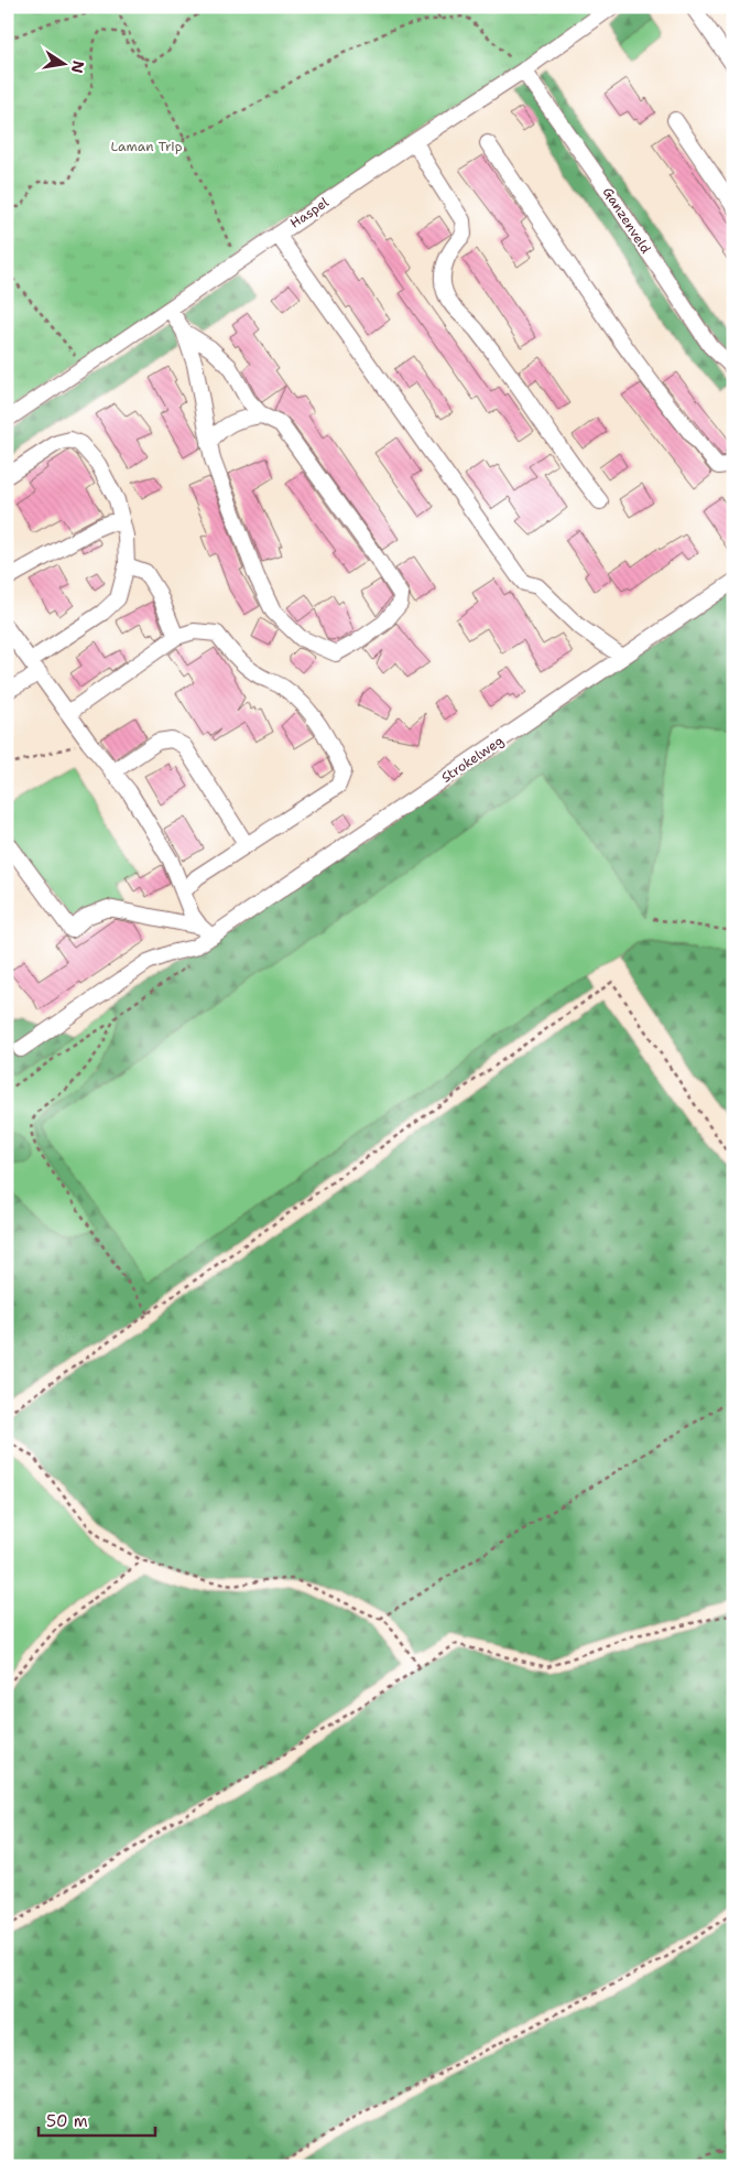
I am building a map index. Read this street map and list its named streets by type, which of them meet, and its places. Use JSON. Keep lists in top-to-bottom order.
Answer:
{
  "streets": {
    "street": ["Haspel", "Ganzenveld", "Strokelweg"]
  },
  "crossings": [
    ["Haspel", "Ganzenveld"]
  ],
  "parks": ["Laman Trip"],
  "scale_bar": "50 m",
  "north": "right"
}
